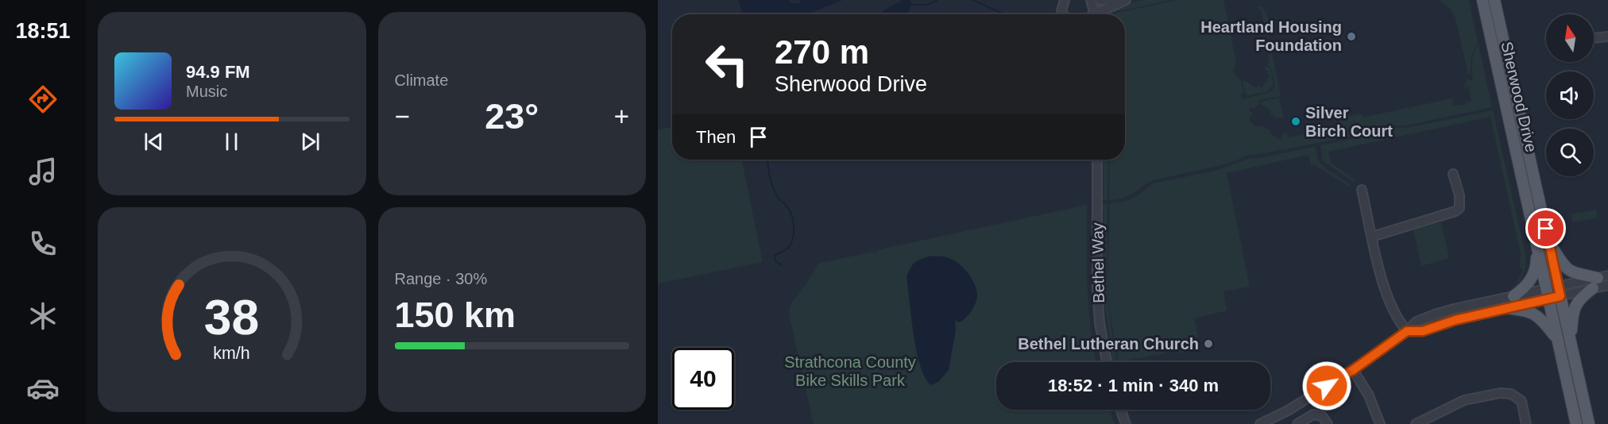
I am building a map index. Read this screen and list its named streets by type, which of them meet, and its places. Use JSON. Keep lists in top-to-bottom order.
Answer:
{
  "streets": {
    "main road": ["Sherwood Drive"],
    "street": ["Bethel Way"]
  },
  "parks": ["Strathcona County Bike Skills Park"],
  "places": ["Heartland Housing Foundation", "Silver Birch Court", "Bethel Lutheran Church"],
  "north": "top",
  "page": {
    "tabs": "18:51",
    "tile": [
      "Climate",
      ["Range · 30%", "150 km"]
    ],
    "turn": ["270 m", "Sherwood Drive"],
    "song": ["94.9 FM", "Music"],
    "heat": ["−", "23°", "+"],
    "then": "Then",
    "limit": "40",
    "trip": "18:52 · 1 min · 340 m",
    "gauge": ["38", "km/h"]
  }
}
